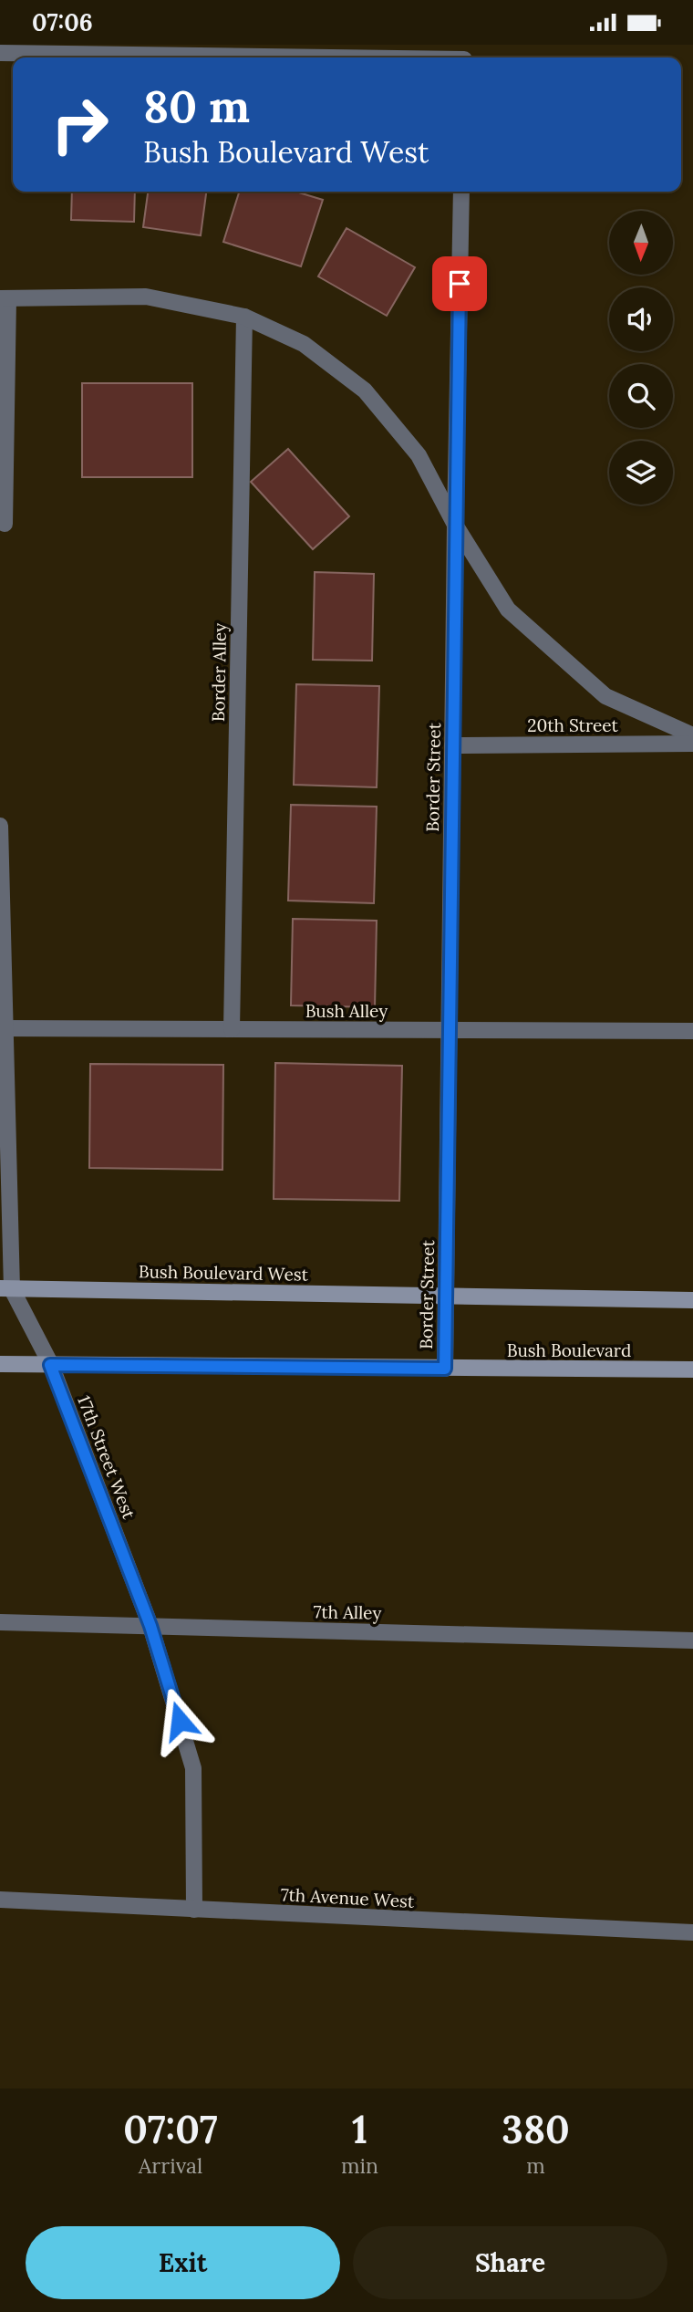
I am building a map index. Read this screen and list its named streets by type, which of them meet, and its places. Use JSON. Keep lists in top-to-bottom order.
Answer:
{
  "streets": {
    "main road": ["Bush Boulevard West", "Bush Boulevard"],
    "street": [
      "Border Alley",
      "20th Street",
      "Border Street",
      "Bush Alley",
      "17th Street West",
      "7th Alley",
      "7th Avenue West"
    ]
  },
  "crossings": [
    ["Border Alley", "Bush Alley"],
    ["20th Street", "Border Street"],
    ["Border Street", "Bush Alley"],
    ["Border Street", "Bush Boulevard West"],
    ["Border Street", "Bush Boulevard"],
    ["Bush Alley", "17th Street West"],
    ["Bush Boulevard West", "17th Street West"],
    ["17th Street West", "7th Alley"],
    ["17th Street West", "7th Avenue West"]
  ],
  "north": "bottom",
  "page": {
    "status": "07:06",
    "turn": ["80 m", "Bush Boulevard West"],
    "eta": [
      "07:07",
      "Arrival",
      "1",
      "min",
      "380",
      "m"
    ],
    "buttons": ["Exit", "Share"]
  }
}
